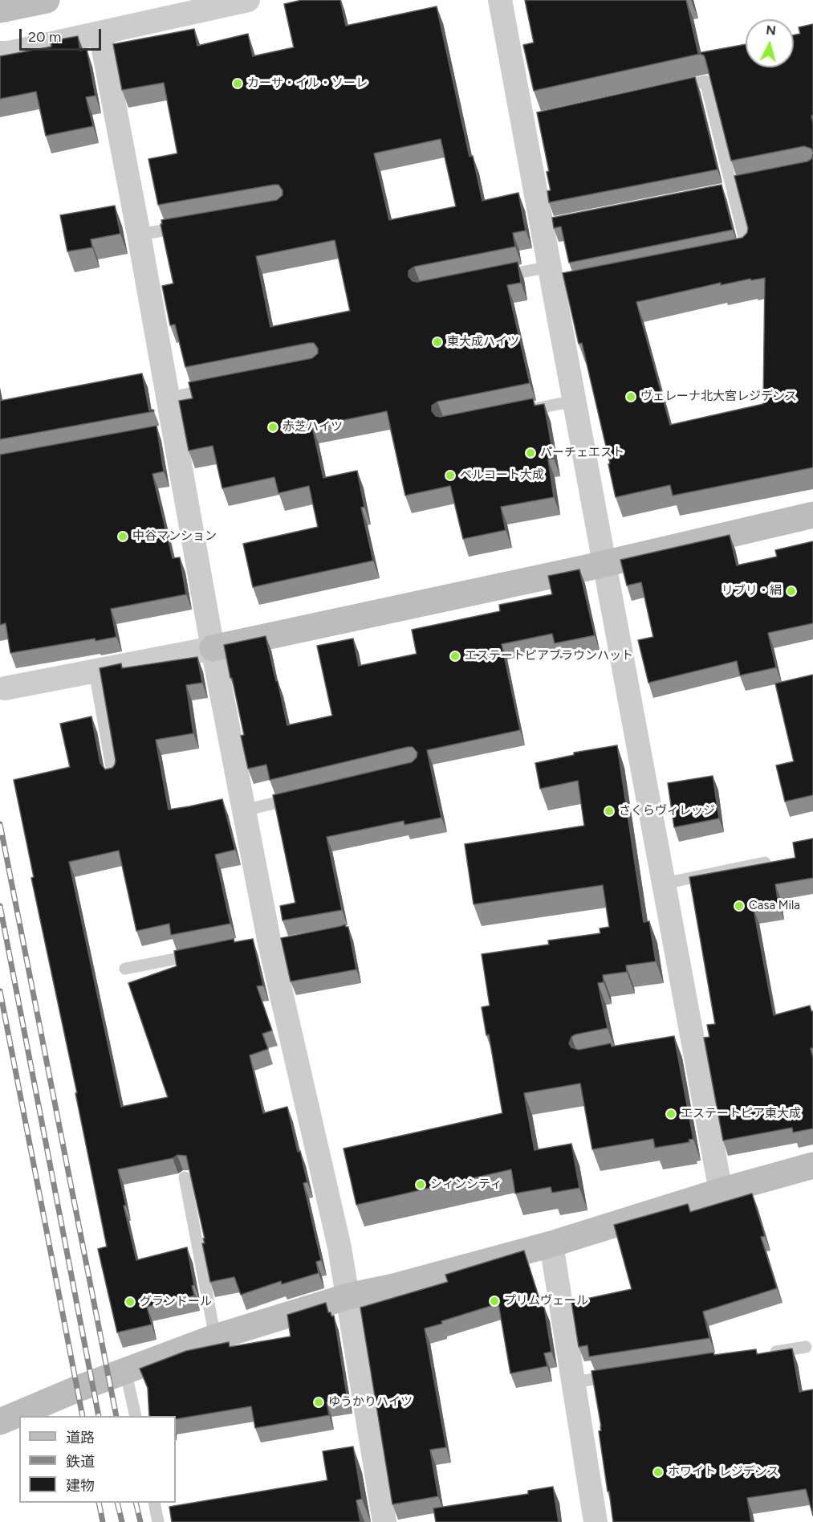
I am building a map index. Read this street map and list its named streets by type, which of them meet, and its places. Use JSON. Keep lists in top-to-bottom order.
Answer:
{
  "places": [
    "カーサ・イル・ソーレ",
    "東大成ハイツ",
    "ヴェレーナ北大宮レジデンス",
    "赤芝ハイツ",
    "パーチェエスト",
    "ベルコート大成",
    "中谷マンション",
    "リブリ・絹",
    "エステートピアブラウンハット",
    "さくらヴィレッジ",
    "Casa Mila",
    "エステートピア東大成",
    "シィンシティ",
    "プリムヴェール",
    "グランドール",
    "ゆうかりハイツ",
    "ホワイト レジデンス"
  ],
  "legend": ["道路", "鉄道", "建物"],
  "scale_bar": "20 m",
  "north": "top"
}
